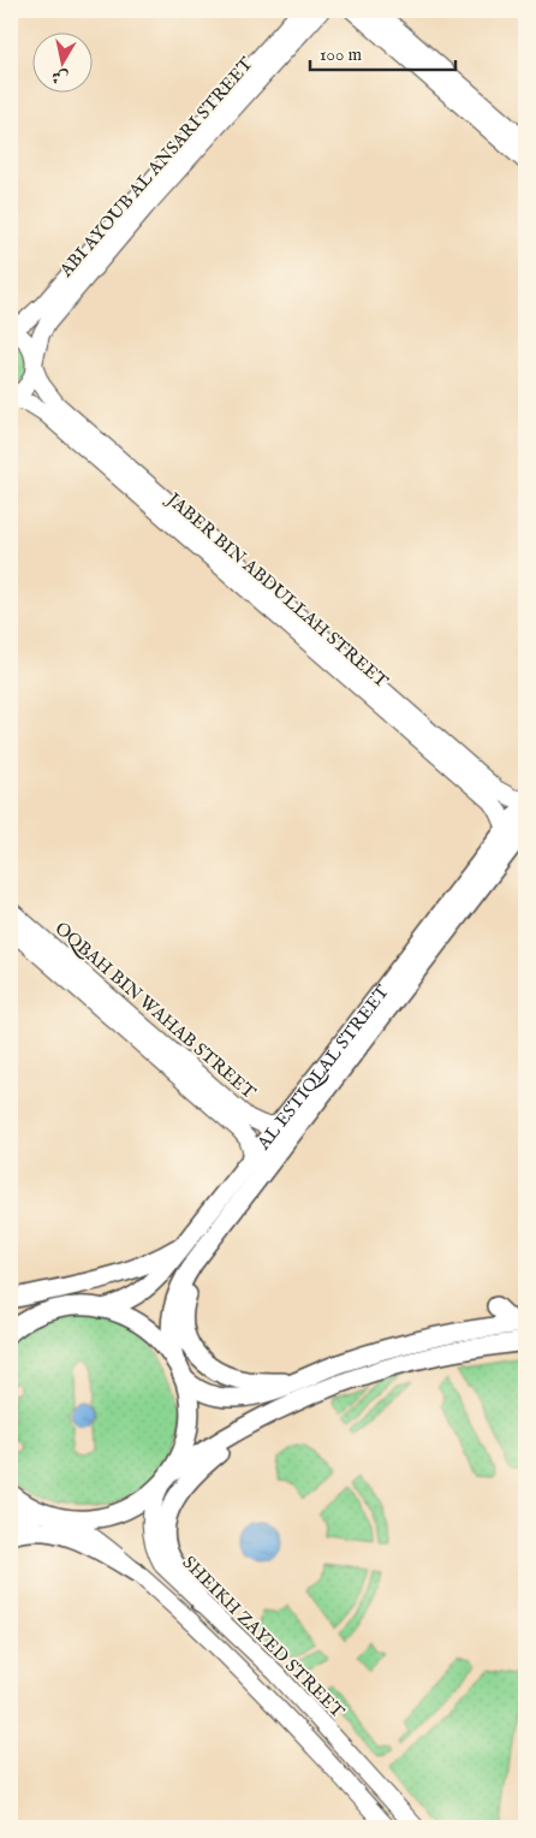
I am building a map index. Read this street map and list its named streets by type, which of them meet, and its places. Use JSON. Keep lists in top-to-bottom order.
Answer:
{
  "streets": {
    "main road": ["AL ESTIQLAL STREET"],
    "street": [
      "ABI AYOUB AL ANSARI STREET",
      "JABER BIN ABDULLAH STREET",
      "OQBAH BIN WAHAB STREET",
      "SHEIKH ZAYED STREET"
    ]
  },
  "crossings": [
    ["ABI AYOUB AL ANSARI STREET", "JABER BIN ABDULLAH STREET"],
    ["JABER BIN ABDULLAH STREET", "AL ESTIQLAL STREET"],
    ["OQBAH BIN WAHAB STREET", "AL ESTIQLAL STREET"],
    ["AL ESTIQLAL STREET", "SHEIKH ZAYED STREET"]
  ],
  "scale_bar": "100 m",
  "north": "bottom"
}
